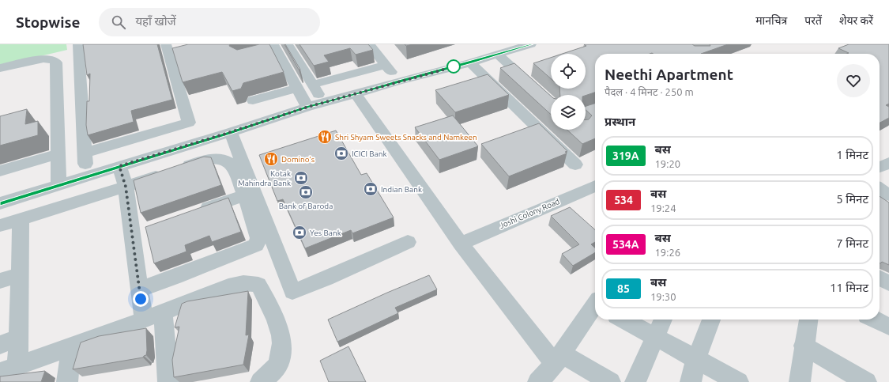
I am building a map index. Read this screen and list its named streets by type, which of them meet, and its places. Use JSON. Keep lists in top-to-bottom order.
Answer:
{
  "streets": {
    "street": ["Joshi Colony Road"]
  },
  "places": {
    "restaurant": ["Shri Shyam Sweets Snacks and Namkeen", "Domino's"],
    "bank": [
      "ICICI Bank",
      "Kotak Mahindra Bank",
      "Indian Bank",
      "Bank of Baroda",
      "Yes Bank"
    ]
  },
  "lines": ["bus line 319A"],
  "page": {
    "header": "Stopwise",
    "search": "यहाँ खोजें",
    "nav": ["मानचित्र", "परतें", "शेयर करें"],
    "heading": [
      ["Neethi Apartment", "पैदल · 4 मिनट · 250 m"],
      "प्रस्थान"
    ],
    "list": [
      {
        "mark": "319A",
        "name": "बस",
        "note": "19:20",
        "value": "1 मिनट"
      },
      {
        "mark": "534",
        "name": "बस",
        "note": "19:24",
        "value": "5 मिनट"
      },
      {
        "mark": "534A",
        "name": "बस",
        "note": "19:26",
        "value": "7 मिनट"
      },
      {
        "mark": "85",
        "name": "बस",
        "note": "19:30",
        "value": "11 मिनट"
      }
    ]
  }
}
